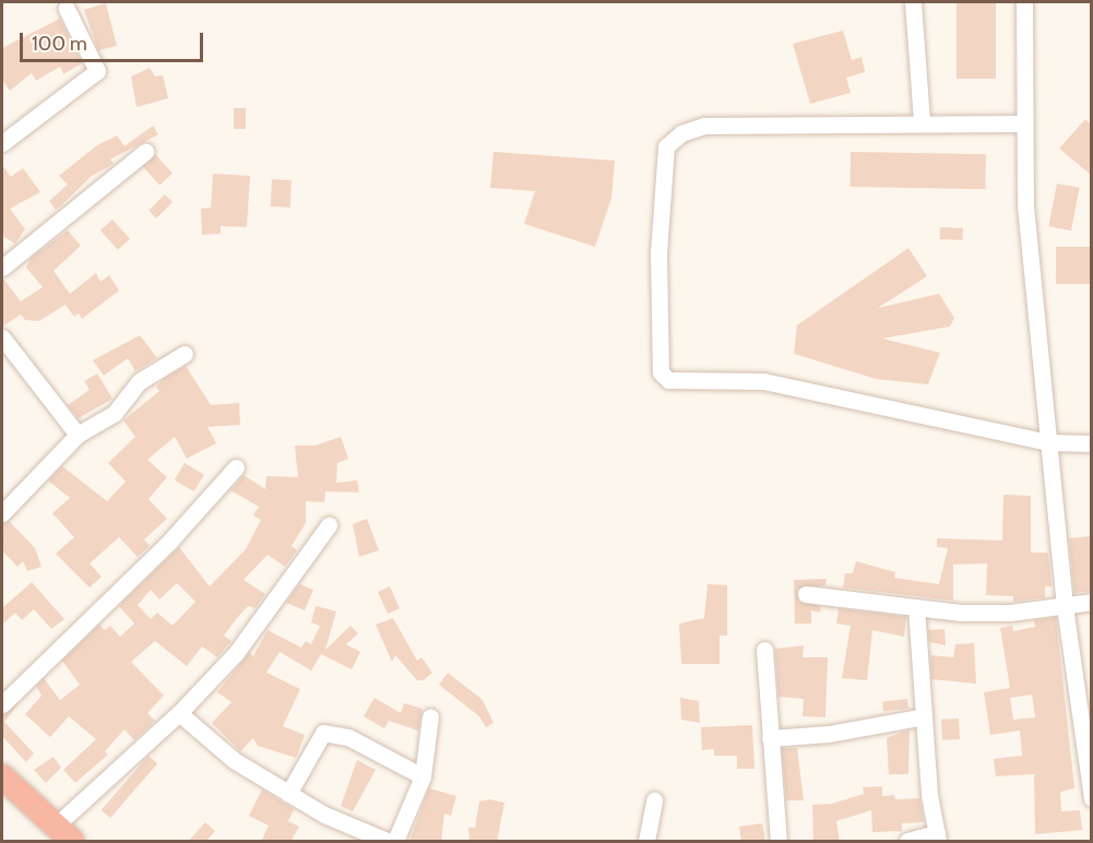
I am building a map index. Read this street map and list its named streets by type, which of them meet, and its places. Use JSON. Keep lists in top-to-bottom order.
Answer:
{
  "scale_bar": "100 m"
}
